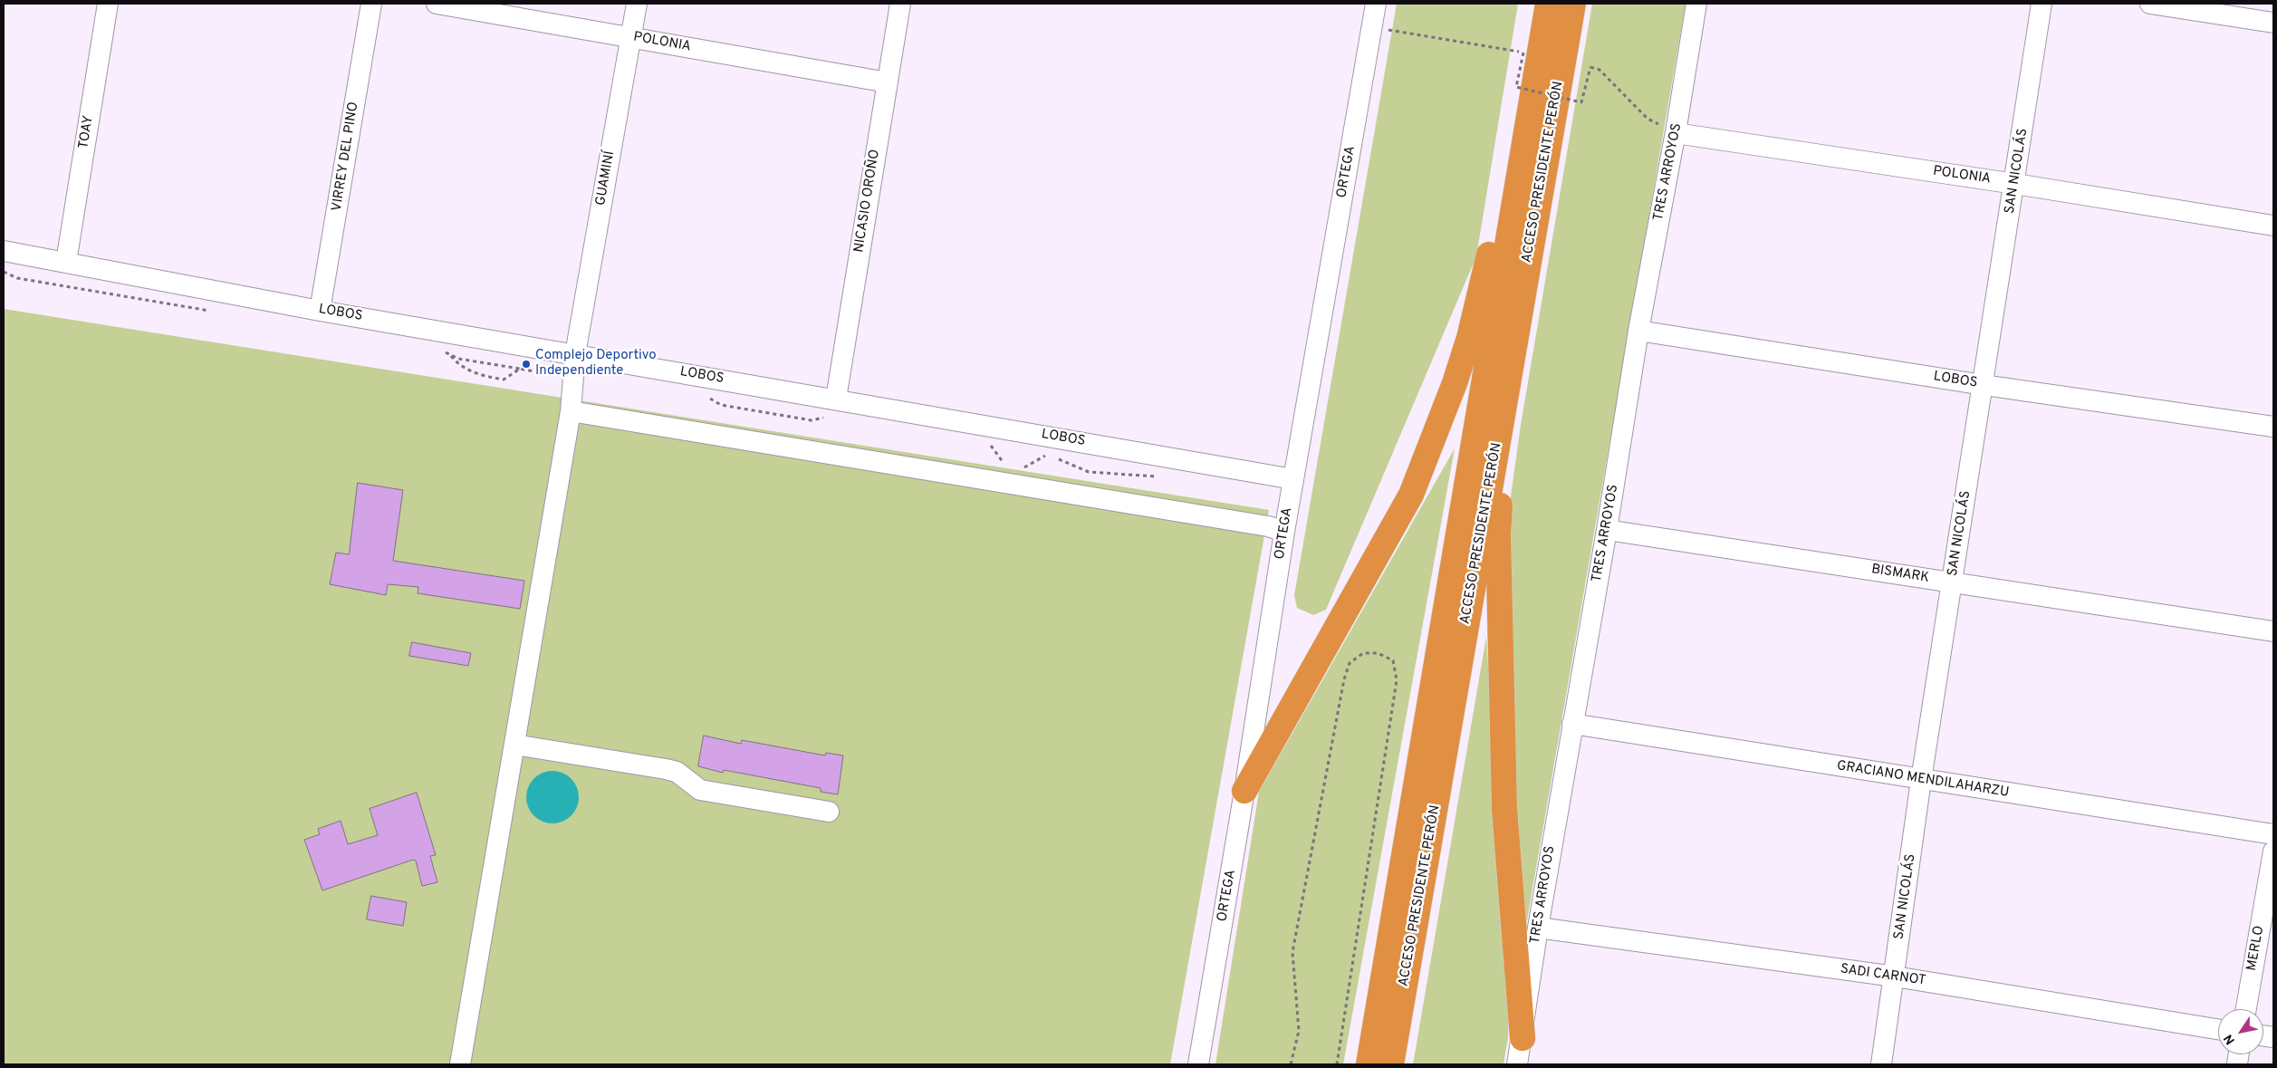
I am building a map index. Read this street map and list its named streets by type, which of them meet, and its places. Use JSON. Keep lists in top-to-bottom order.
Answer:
{
  "streets": {
    "highway": ["ACCESO PRESIDENTE PERÓN"],
    "street": [
      "POLONIA",
      "TOAY",
      "VIRREY DEL PINO",
      "SAN NICOLÁS",
      "ORTEGA",
      "TRES ARROYOS",
      "GUAMINÍ",
      "NICASIO OROÑO",
      "LOBOS",
      "BISMARK",
      "GRACIANO MENDILAHARZU",
      "MERLO",
      "SADI CARNOT"
    ]
  },
  "crossings": [
    ["POLONIA", "SAN NICOLÁS"],
    ["POLONIA", "TRES ARROYOS"],
    ["POLONIA", "GUAMINÍ"],
    ["POLONIA", "NICASIO OROÑO"],
    ["TOAY", "LOBOS"],
    ["VIRREY DEL PINO", "LOBOS"],
    ["SAN NICOLÁS", "LOBOS"],
    ["SAN NICOLÁS", "BISMARK"],
    ["SAN NICOLÁS", "GRACIANO MENDILAHARZU"],
    ["SAN NICOLÁS", "SADI CARNOT"],
    ["ORTEGA", "LOBOS"],
    ["TRES ARROYOS", "LOBOS"],
    ["TRES ARROYOS", "BISMARK"],
    ["TRES ARROYOS", "GRACIANO MENDILAHARZU"],
    ["TRES ARROYOS", "SADI CARNOT"],
    ["GUAMINÍ", "LOBOS"],
    ["NICASIO OROÑO", "LOBOS"]
  ],
  "places": ["Complejo Deportivo Independiente"],
  "north": "bottom left"
}
